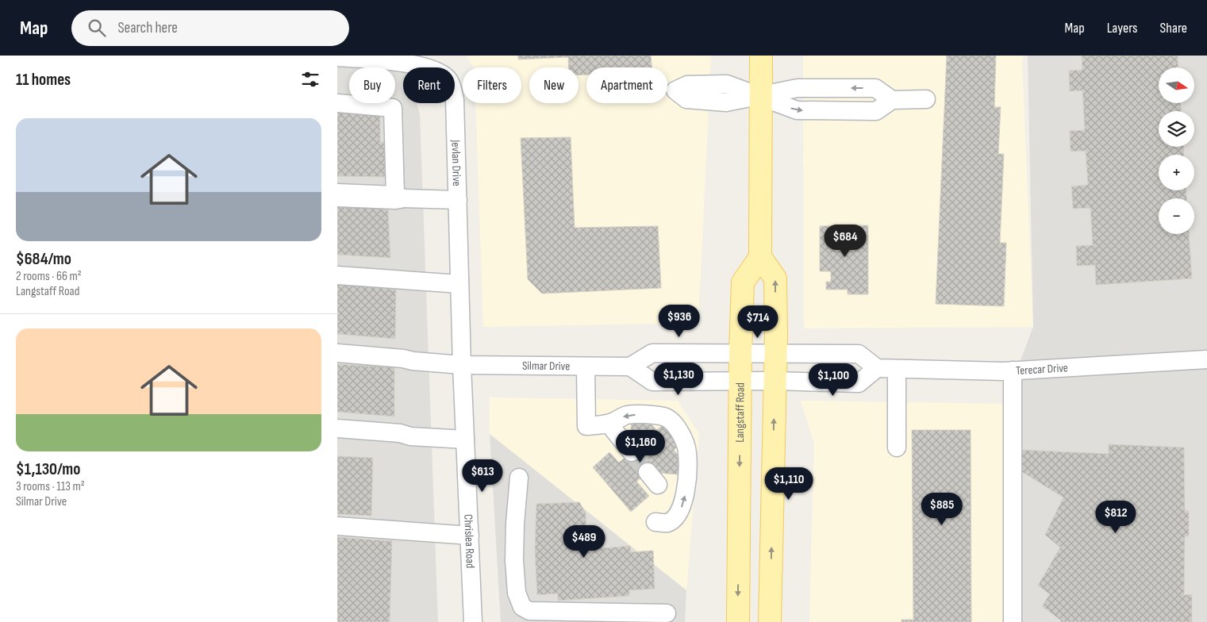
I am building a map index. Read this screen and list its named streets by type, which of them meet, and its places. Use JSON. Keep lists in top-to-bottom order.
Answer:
{
  "streets": {
    "main road": ["Langstaff Road"],
    "street": [
      "Jevlan Drive",
      "Silmar Drive",
      "Terecar Drive",
      "Chrislea Road"
    ]
  },
  "crossings": [
    ["Jevlan Drive", "Silmar Drive"],
    ["Jevlan Drive", "Chrislea Road"],
    ["Silmar Drive", "Chrislea Road"]
  ],
  "north": "right",
  "page": {
    "header": "Map",
    "search": "Search here",
    "nav": ["Map", "Layers", "Share"],
    "heading": "11 homes",
    "map_buttons": ["+", "−"],
    "chip": [
      "Buy",
      "Rent",
      "Filters",
      "New",
      "Apartment"
    ],
    "list": [
      {
        "name": "$684/mo",
        "note": "2 rooms · 66 m² · Langstaff Road"
      },
      {
        "name": "$1,130/mo",
        "note": "3 rooms · 113 m² · Silmar Drive"
      }
    ],
    "price": [
      "$684",
      "$936",
      "$714",
      "$1,130",
      "$1,100",
      "$1,160",
      "$613",
      "$1,110",
      "$885",
      "$812",
      "$489"
    ]
  }
}
